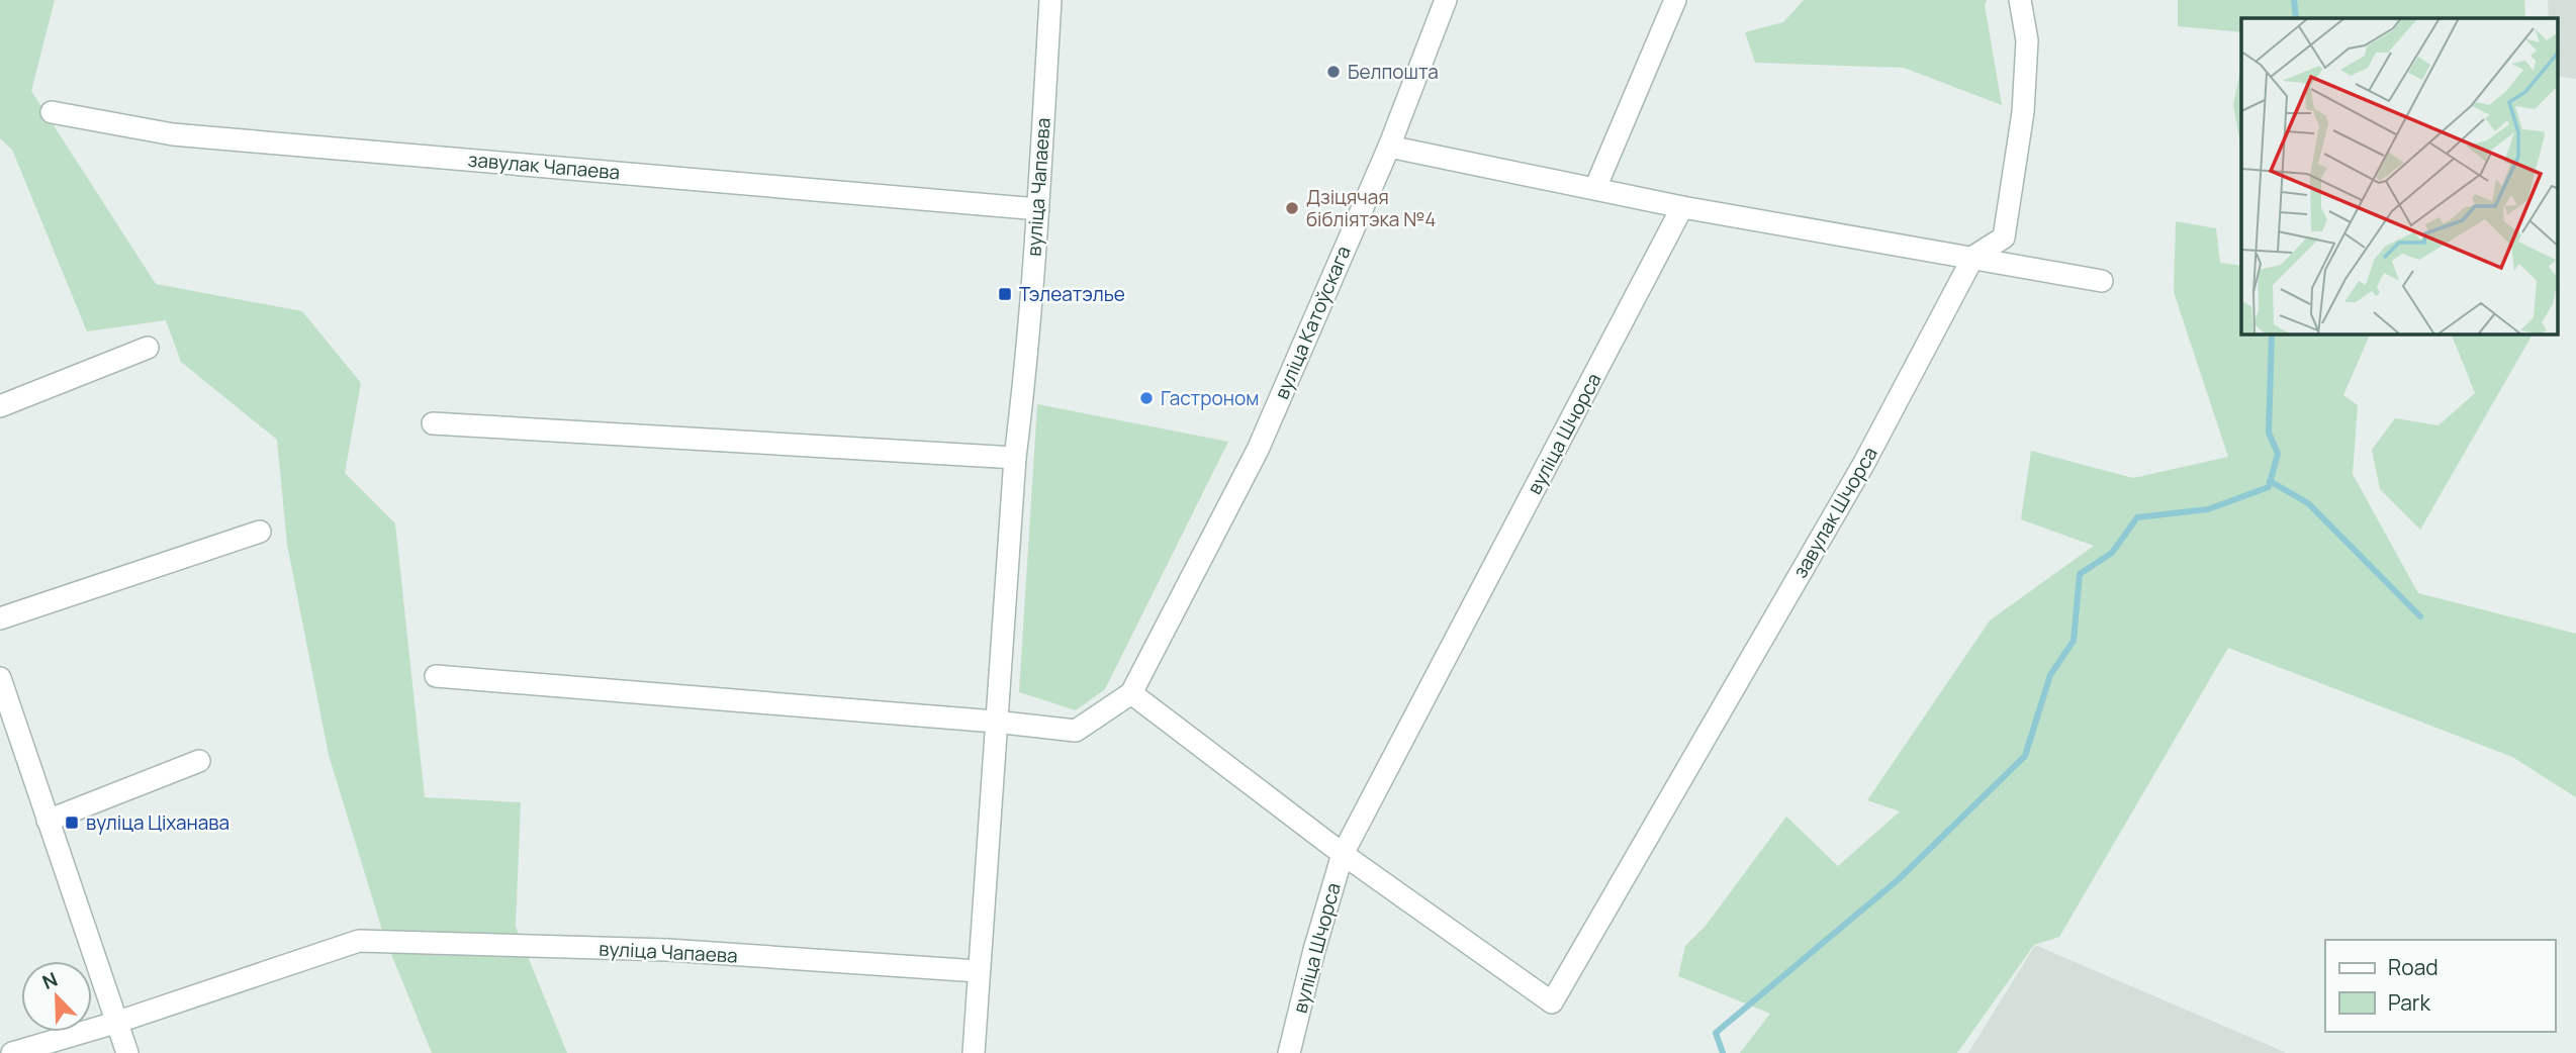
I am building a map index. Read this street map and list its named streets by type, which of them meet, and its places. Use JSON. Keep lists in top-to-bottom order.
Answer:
{
  "streets": {
    "street": [
      "завулак Чапаева",
      "вуліца Чапаева",
      "вуліца Катоўскага",
      "вуліца Шчорса",
      "завулак Шчорса"
    ]
  },
  "crossings": [
    ["завулак Чапаева", "вуліца Чапаева"],
    ["вуліца Чапаева", "вуліца Катоўскага"],
    ["вуліца Шчорса", "завулак Шчорса"]
  ],
  "places": {
    "other": ["Белпошта", "Дзіцячая бібліятэка №4", "Гастроном"],
    "transit": ["Тэлеатэлье", "вуліца Ціханава"]
  },
  "legend": ["Road", "Park"],
  "north": "top left"
}
